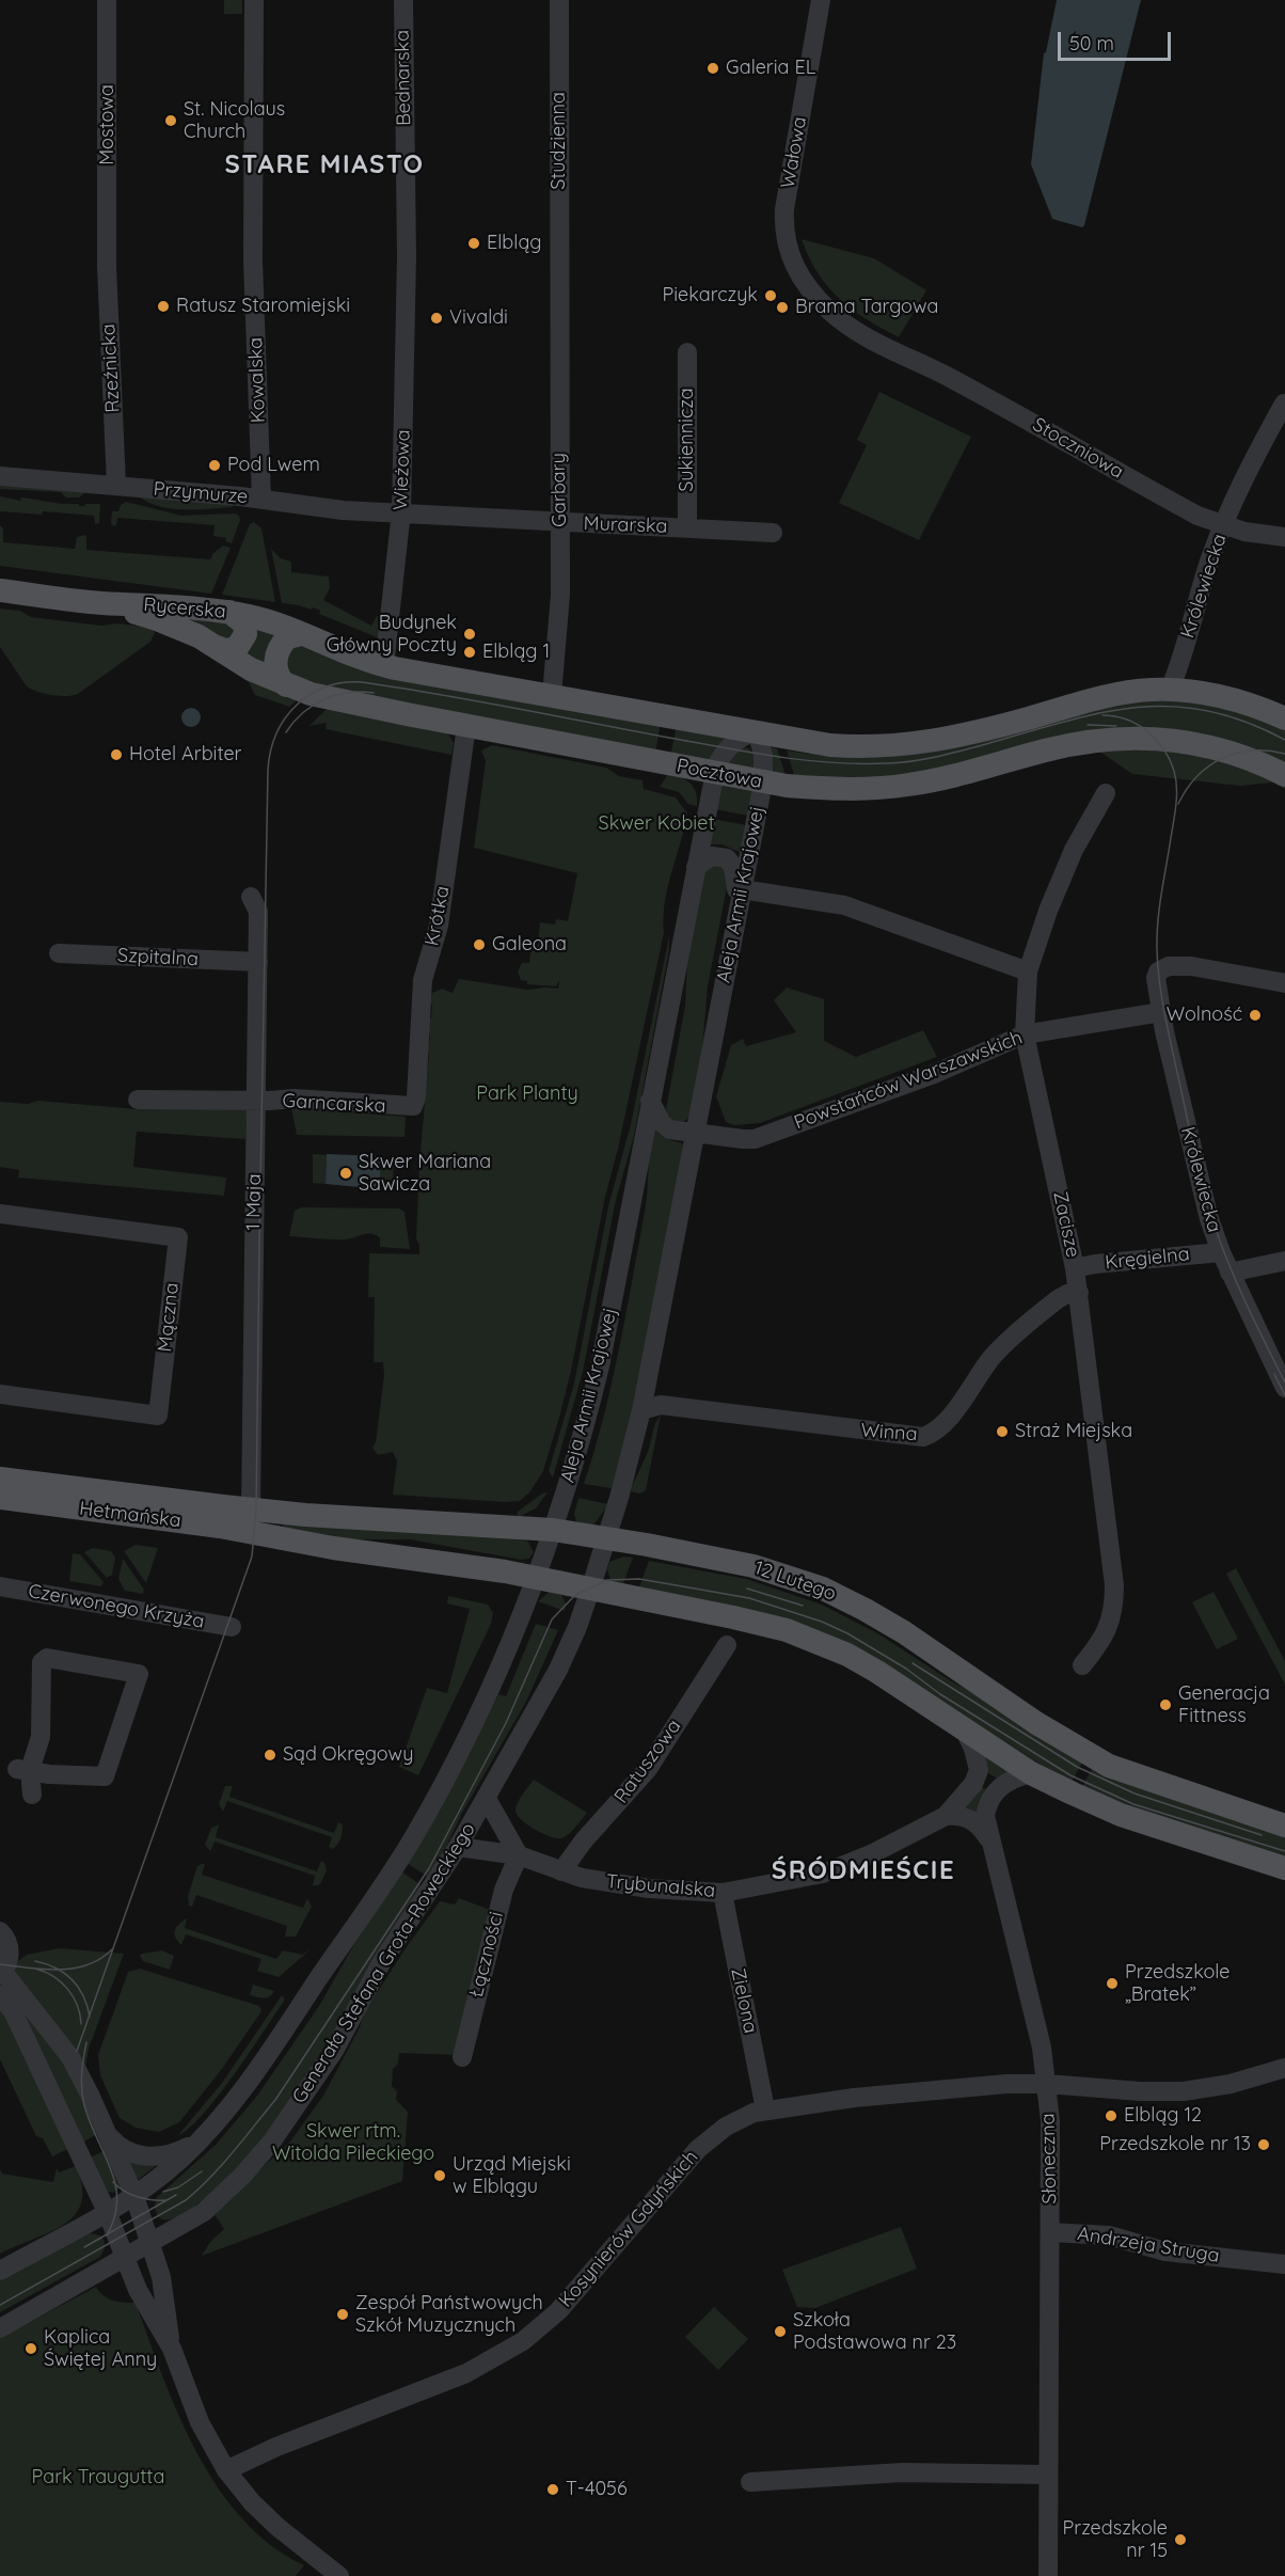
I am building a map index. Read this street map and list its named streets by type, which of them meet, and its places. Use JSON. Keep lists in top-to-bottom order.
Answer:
{
  "streets": {
    "main road": [
      "Rycerska",
      "Pocztowa",
      "Hetmańska",
      "12 Lutego"
    ],
    "street": [
      "Bednarska",
      "Mostowa",
      "Studzienna",
      "Wałowa",
      "Rzeźnicka",
      "Kowalska",
      "Sukiennicza",
      "Stoczniowa",
      "Wieżowa",
      "Garbary",
      "Przymurze",
      "Murarska",
      "Królewiecka",
      "Aleja Armii Krajowej",
      "Krótka",
      "Szpitalna",
      "Powstańców Warszawskich",
      "Garncarska",
      "1 Maja",
      "Zacisze",
      "Kręgielna",
      "Mączna",
      "Winna",
      "Czerwonego Krzyża",
      "Ratuszowa",
      "Trybunalska",
      "Łączności",
      "Generała Stefana Grota-Roweckiego",
      "Zielona",
      "Słoneczna",
      "Kosynierów Gdyńskich",
      "Andrzeja Struga"
    ]
  },
  "crossings": [
    ["Bednarska", "Wieżowa"],
    ["Mostowa", "Rzeźnicka"],
    ["Studzienna", "Garbary"],
    ["Wałowa", "Stoczniowa"],
    ["Rzeźnicka", "Przymurze"],
    ["Kowalska", "Przymurze"],
    ["Sukiennicza", "Murarska"],
    ["Stoczniowa", "Królewiecka"],
    ["Wieżowa", "Przymurze"],
    ["Wieżowa", "Murarska"],
    ["Garbary", "Murarska"],
    ["Przymurze", "Murarska"],
    ["Królewiecka", "Powstańców Warszawskich"],
    ["Królewiecka", "Kręgielna"],
    ["Rycerska", "Pocztowa"],
    ["Pocztowa", "Aleja Armii Krajowej"],
    ["Pocztowa", "Krótka"],
    ["Aleja Armii Krajowej", "Powstańców Warszawskich"],
    ["Aleja Armii Krajowej", "Winna"],
    ["Aleja Armii Krajowej", "Hetmańska"],
    ["Aleja Armii Krajowej", "12 Lutego"],
    ["Aleja Armii Krajowej", "Generała Stefana Grota-Roweckiego"],
    ["Krótka", "Garncarska"],
    ["Szpitalna", "1 Maja"],
    ["Powstańców Warszawskich", "Zacisze"],
    ["Garncarska", "1 Maja"],
    ["1 Maja", "Hetmańska"],
    ["1 Maja", "12 Lutego"],
    ["Zacisze", "Kręgielna"],
    ["Zacisze", "Winna"],
    ["Hetmańska", "12 Lutego"],
    ["Ratuszowa", "Trybunalska"],
    ["Trybunalska", "Łączności"],
    ["Trybunalska", "Generała Stefana Grota-Roweckiego"],
    ["Trybunalska", "Zielona"],
    ["Zielona", "Kosynierów Gdyńskich"],
    ["Słoneczna", "Kosynierów Gdyńskich"],
    ["Słoneczna", "Andrzeja Struga"]
  ],
  "districts": ["STARE MIASTO", "ŚRÓDMIEŚCIE"],
  "parks": [
    "Skwer Kobiet",
    "Park Planty",
    "Skwer rtm. Witolda Pileckiego",
    "Park Traugutta"
  ],
  "places": [
    "Galeria EL",
    "St. Nicolaus Church",
    "Elbląg",
    "Piekarczyk",
    "Ratusz Staromiejski",
    "Brama Targowa",
    "Vivaldi",
    "Pod Lwem",
    "Budynek Główny Poczty",
    "Elbląg 1",
    "Hotel Arbiter",
    "Galeona",
    "Wolność",
    "Skwer Mariana Sawicza",
    "Straż Miejska",
    "Generacja Fittness",
    "Sąd Okręgowy",
    "Przedszkole „Bratek”",
    "Elbląg 12",
    "Przedszkole nr 13",
    "Urząd Miejski w Elblągu",
    "Zespół Państwowych Szkół Muzycznych",
    "Szkoła Podstawowa nr 23",
    "Kaplica Świętej Anny",
    "T-4056",
    "Przedszkole nr 15"
  ],
  "scale_bar": "50 m"
}
